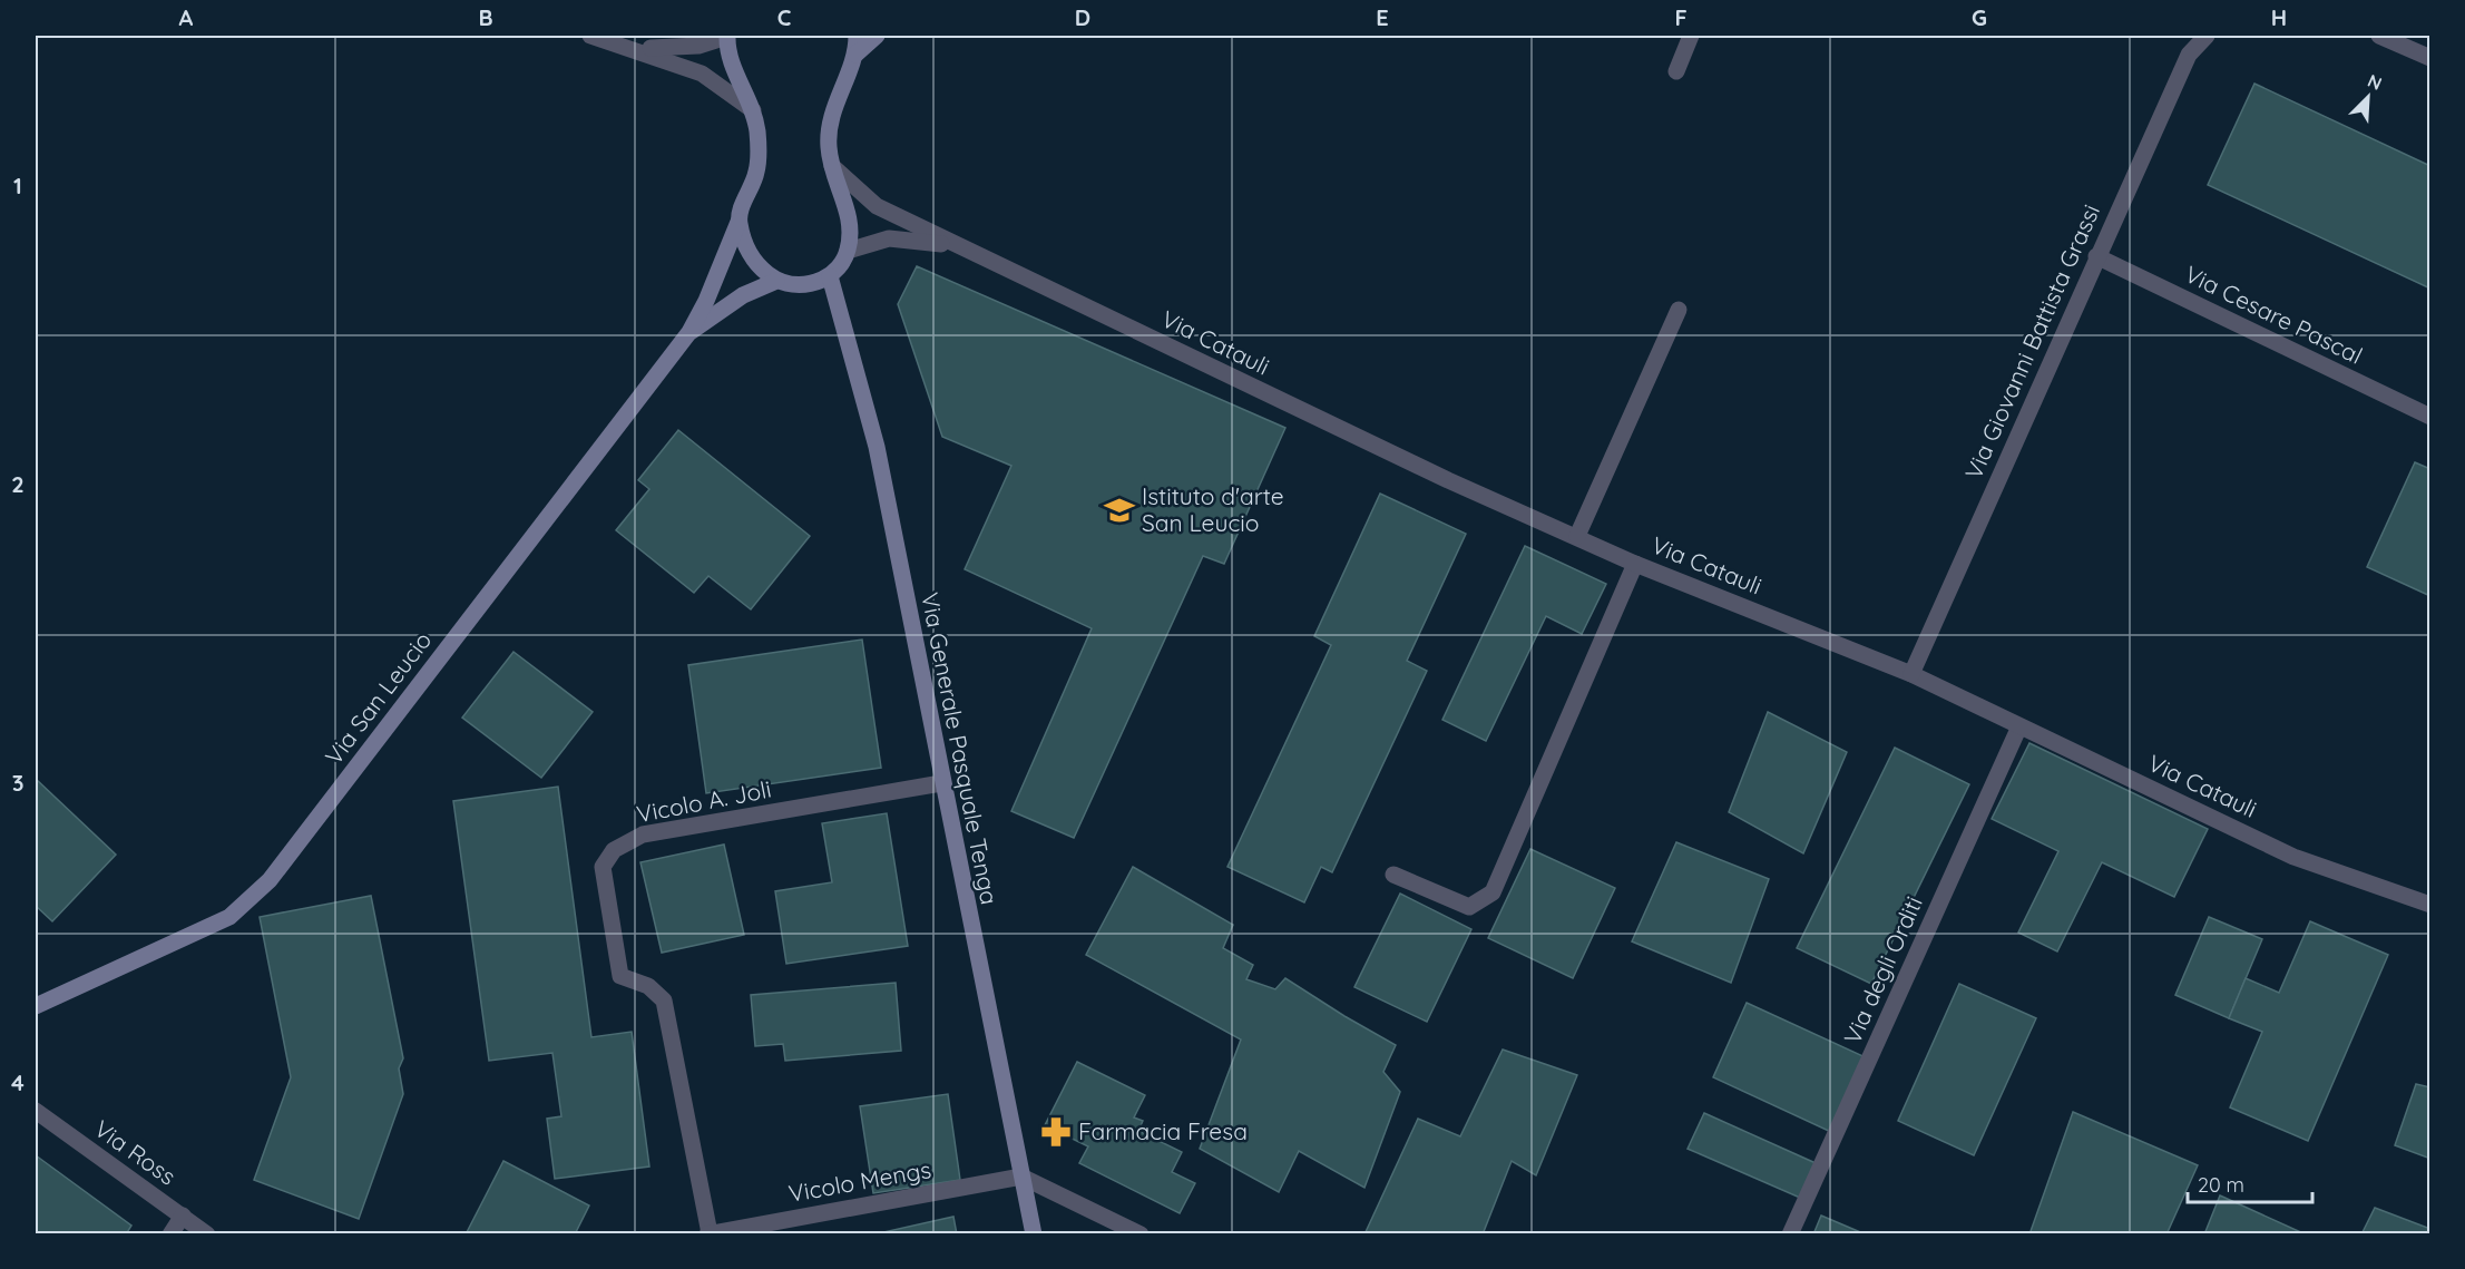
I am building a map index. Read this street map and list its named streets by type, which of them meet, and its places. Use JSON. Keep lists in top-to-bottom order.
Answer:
{
  "streets": {
    "street": [
      "Via Cesare Pascal",
      "Via Giovanni Battista Grassi",
      "Via Catauli",
      "Via San Leucio",
      "Via Generale Pasquale Tenga",
      "Vicolo A. Joli",
      "Via degli Orditi",
      "Via Ross",
      "Vicolo Mengs"
    ]
  },
  "crossings": [
    ["Via Cesare Pascal", "Via Giovanni Battista Grassi"],
    ["Via Giovanni Battista Grassi", "Via Catauli"],
    ["Via Catauli", "Via degli Orditi"],
    ["Via Generale Pasquale Tenga", "Vicolo A. Joli"],
    ["Via Generale Pasquale Tenga", "Vicolo Mengs"],
    ["Vicolo A. Joli", "Vicolo Mengs"]
  ],
  "places": {
    "school or university": ["Istituto d'arte San Leucio"],
    "pharmacy": ["Farmacia Fresa"]
  },
  "scale_bar": "20 m",
  "north": "top right",
  "grid": {
    "columns": [
      "A",
      "B",
      "C",
      "D",
      "E",
      "F",
      "G",
      "H"
    ],
    "rows": [
      "1",
      "2",
      "3",
      "4"
    ]
  }
}
